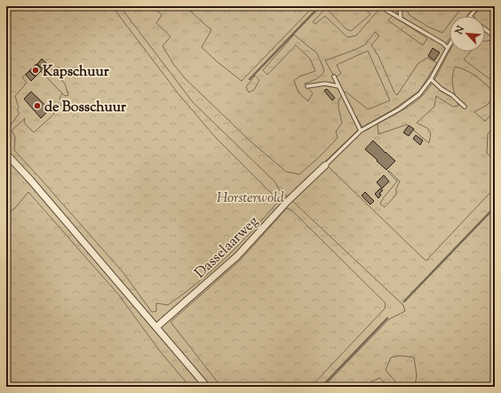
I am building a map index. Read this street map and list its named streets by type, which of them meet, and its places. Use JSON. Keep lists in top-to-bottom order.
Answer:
{
  "streets": {
    "street": ["Dasselaarweg"]
  },
  "parks": ["Horsterwold"],
  "places": ["Kapschuur", "de Bosschuur"],
  "north": "top left"
}
